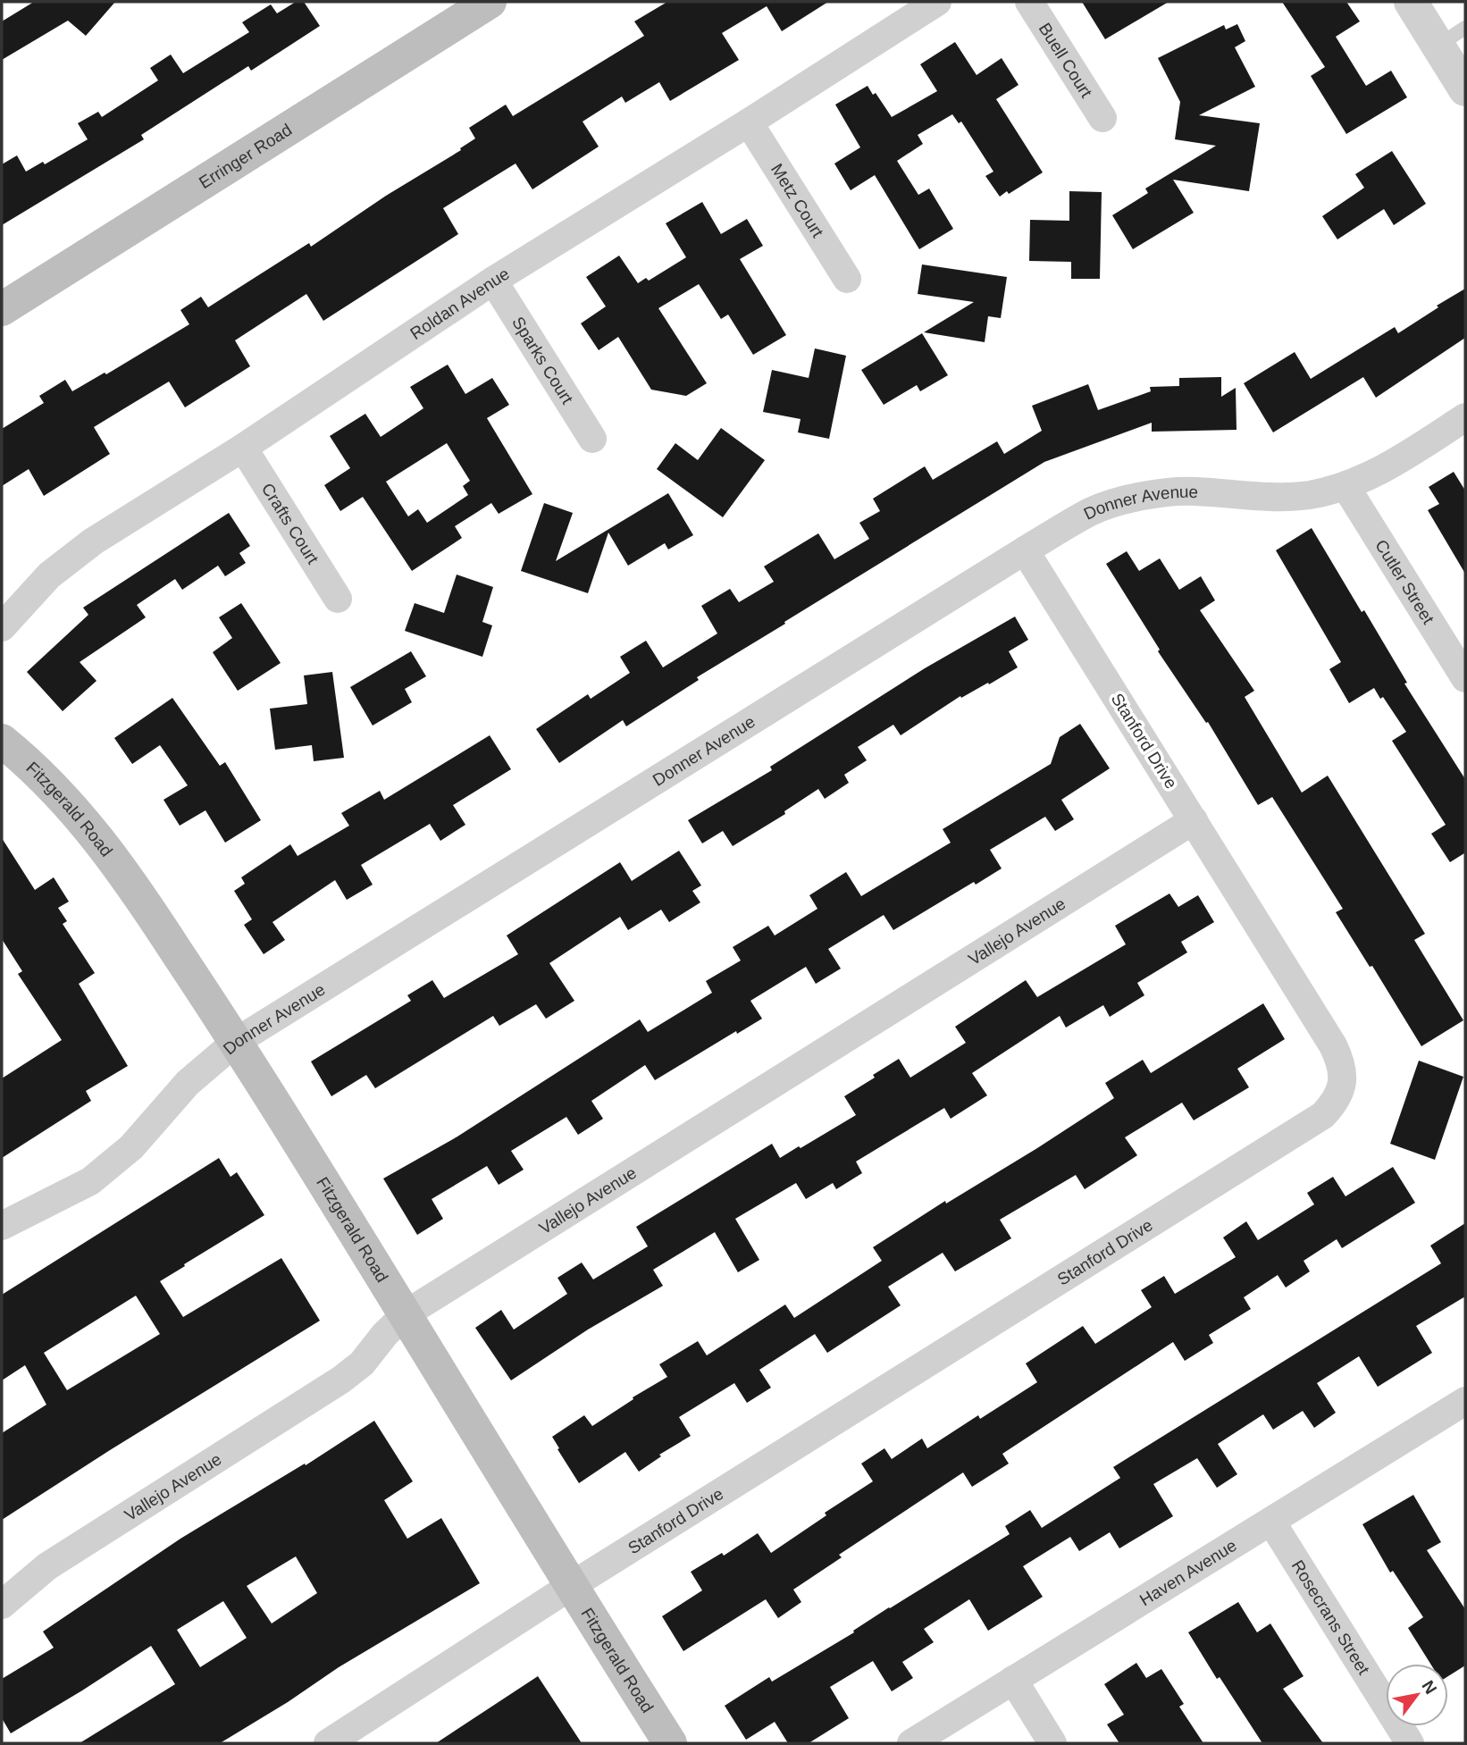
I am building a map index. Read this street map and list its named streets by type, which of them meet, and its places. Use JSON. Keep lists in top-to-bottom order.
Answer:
{
  "streets": {
    "main road": ["Erringer Road", "Fitzgerald Road"],
    "street": [
      "Buell Court",
      "Metz Court",
      "Roldan Avenue",
      "Sparks Court",
      "Donner Avenue",
      "Crafts Court",
      "Cutler Street",
      "Stanford Drive",
      "Vallejo Avenue",
      "Haven Avenue",
      "Rosecrans Street"
    ]
  },
  "crossings": [
    ["Metz Court", "Roldan Avenue"],
    ["Roldan Avenue", "Sparks Court"],
    ["Roldan Avenue", "Crafts Court"],
    ["Donner Avenue", "Cutler Street"],
    ["Donner Avenue", "Stanford Drive"],
    ["Donner Avenue", "Fitzgerald Road"],
    ["Stanford Drive", "Fitzgerald Road"],
    ["Stanford Drive", "Vallejo Avenue"],
    ["Fitzgerald Road", "Vallejo Avenue"],
    ["Haven Avenue", "Rosecrans Street"]
  ],
  "north": "top right"
}
